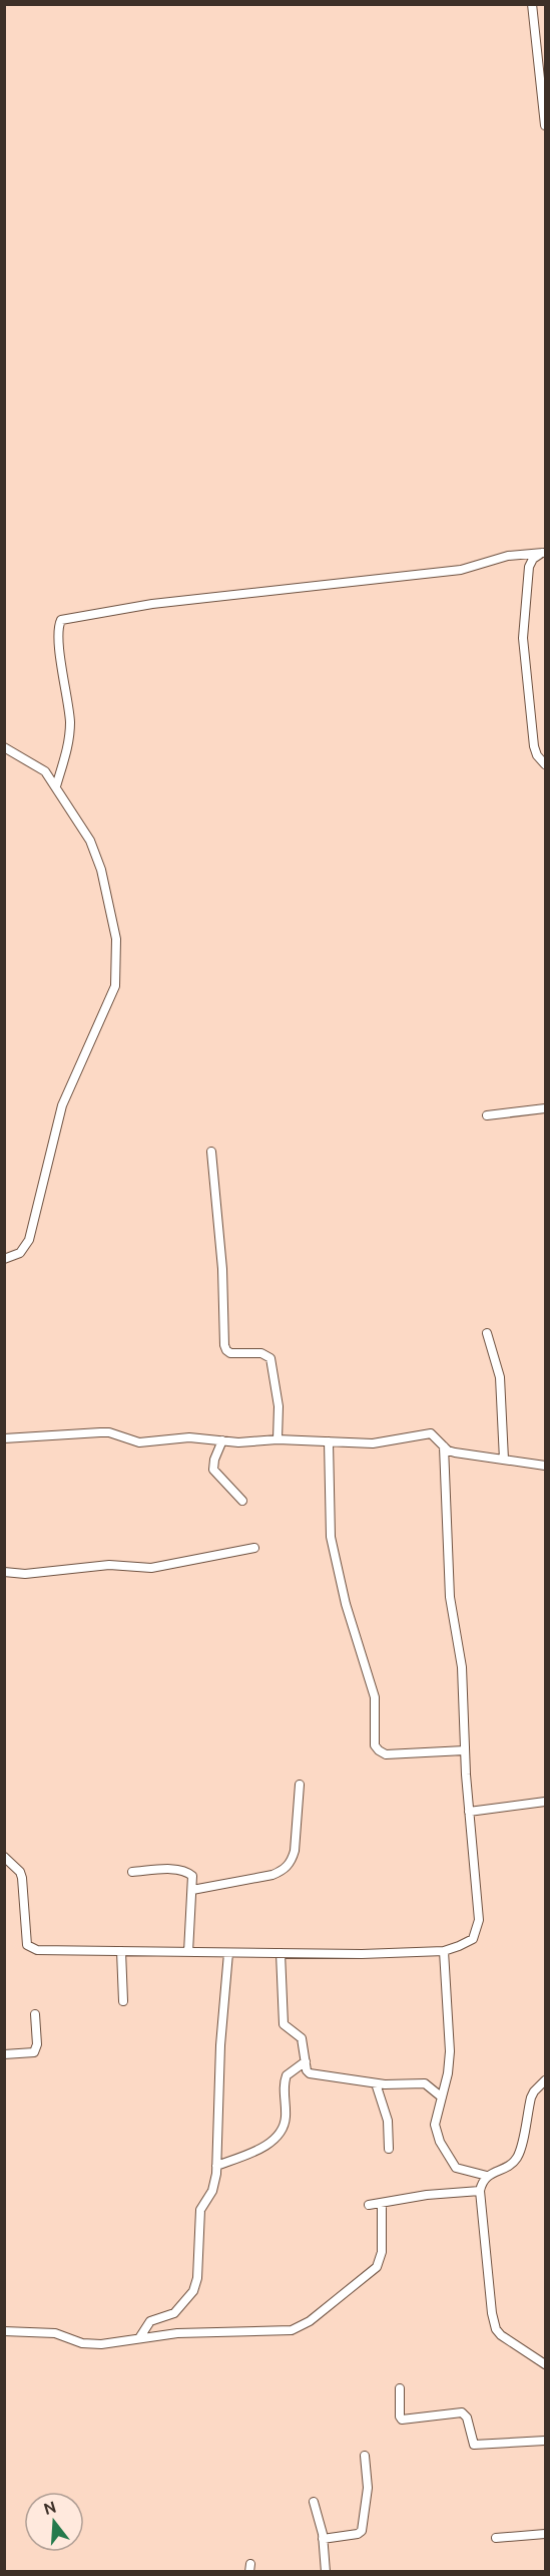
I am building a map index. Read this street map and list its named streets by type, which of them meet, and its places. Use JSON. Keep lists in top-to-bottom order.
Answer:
{
  "north": "top"
}
